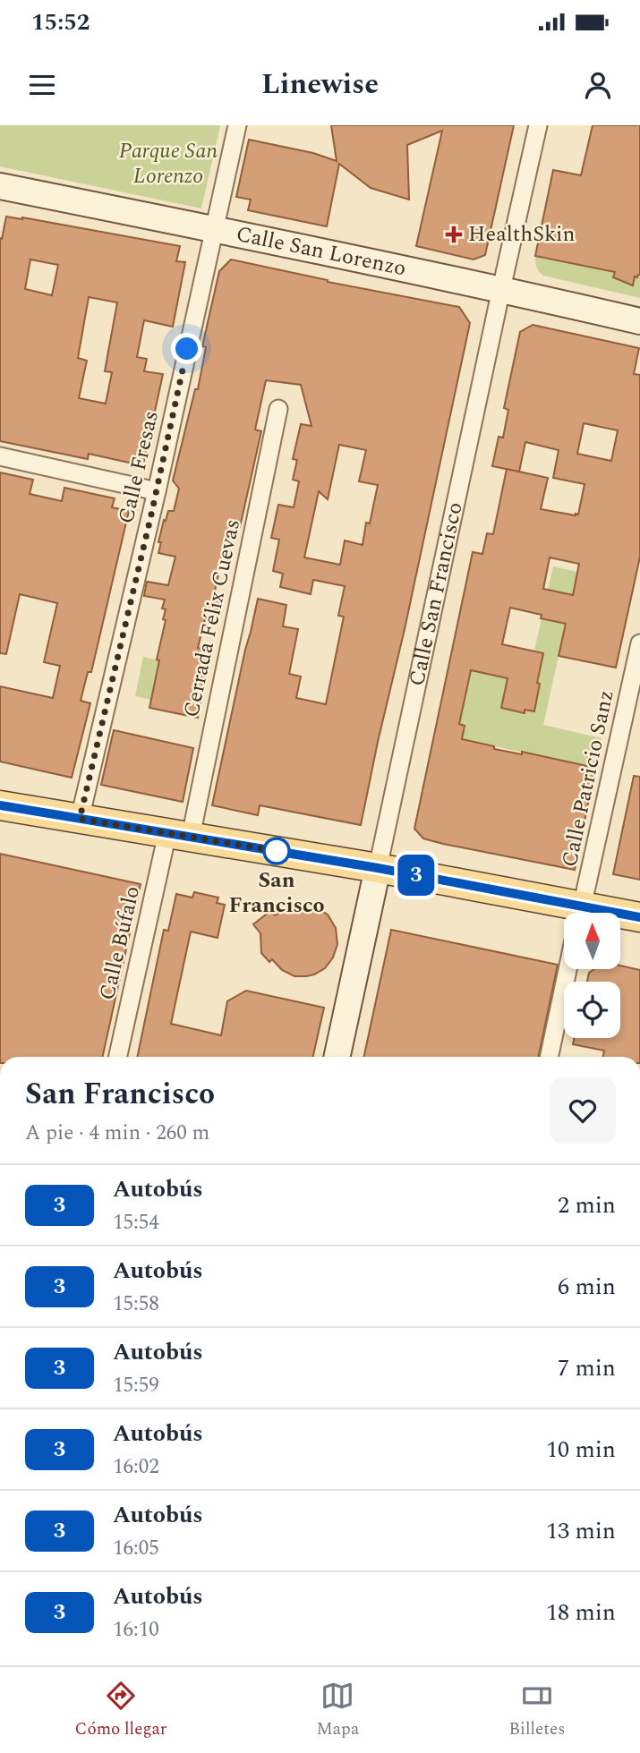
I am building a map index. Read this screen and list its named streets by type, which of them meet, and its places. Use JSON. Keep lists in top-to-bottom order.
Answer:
{
  "streets": {
    "street": [
      "Calle San Lorenzo",
      "Calle Fresas",
      "Calle San Francisco",
      "Cerrada Félix Cuevas",
      "Calle Patricio Sanz",
      "Calle Búfalo"
    ]
  },
  "crossings": [
    ["Calle San Lorenzo", "Calle Fresas"],
    ["Calle San Lorenzo", "Calle San Francisco"],
    ["Cerrada Félix Cuevas", "Calle Búfalo"]
  ],
  "parks": ["Parque San Lorenzo"],
  "places": {
    "health": ["HealthSkin"],
    "other": ["San Francisco"]
  },
  "lines": ["bus line 3"],
  "north": "top",
  "page": {
    "status": "15:52",
    "header": "Linewise",
    "on_map": "3",
    "heading": ["San Francisco", "A pie · 4 min · 260 m"],
    "list": [
      {
        "mark": "3",
        "name": "Autobús",
        "note": "15:54",
        "value": "2 min"
      },
      {
        "mark": "3",
        "name": "Autobús",
        "note": "15:58",
        "value": "6 min"
      },
      {
        "mark": "3",
        "name": "Autobús",
        "note": "15:59",
        "value": "7 min"
      },
      {
        "mark": "3",
        "name": "Autobús",
        "note": "16:02",
        "value": "10 min"
      },
      {
        "mark": "3",
        "name": "Autobús",
        "note": "16:05",
        "value": "13 min"
      },
      {
        "mark": "3",
        "name": "Autobús",
        "note": "16:10",
        "value": "18 min"
      }
    ],
    "tabs": ["Cómo llegar", "Mapa", "Billetes"]
  }
}
